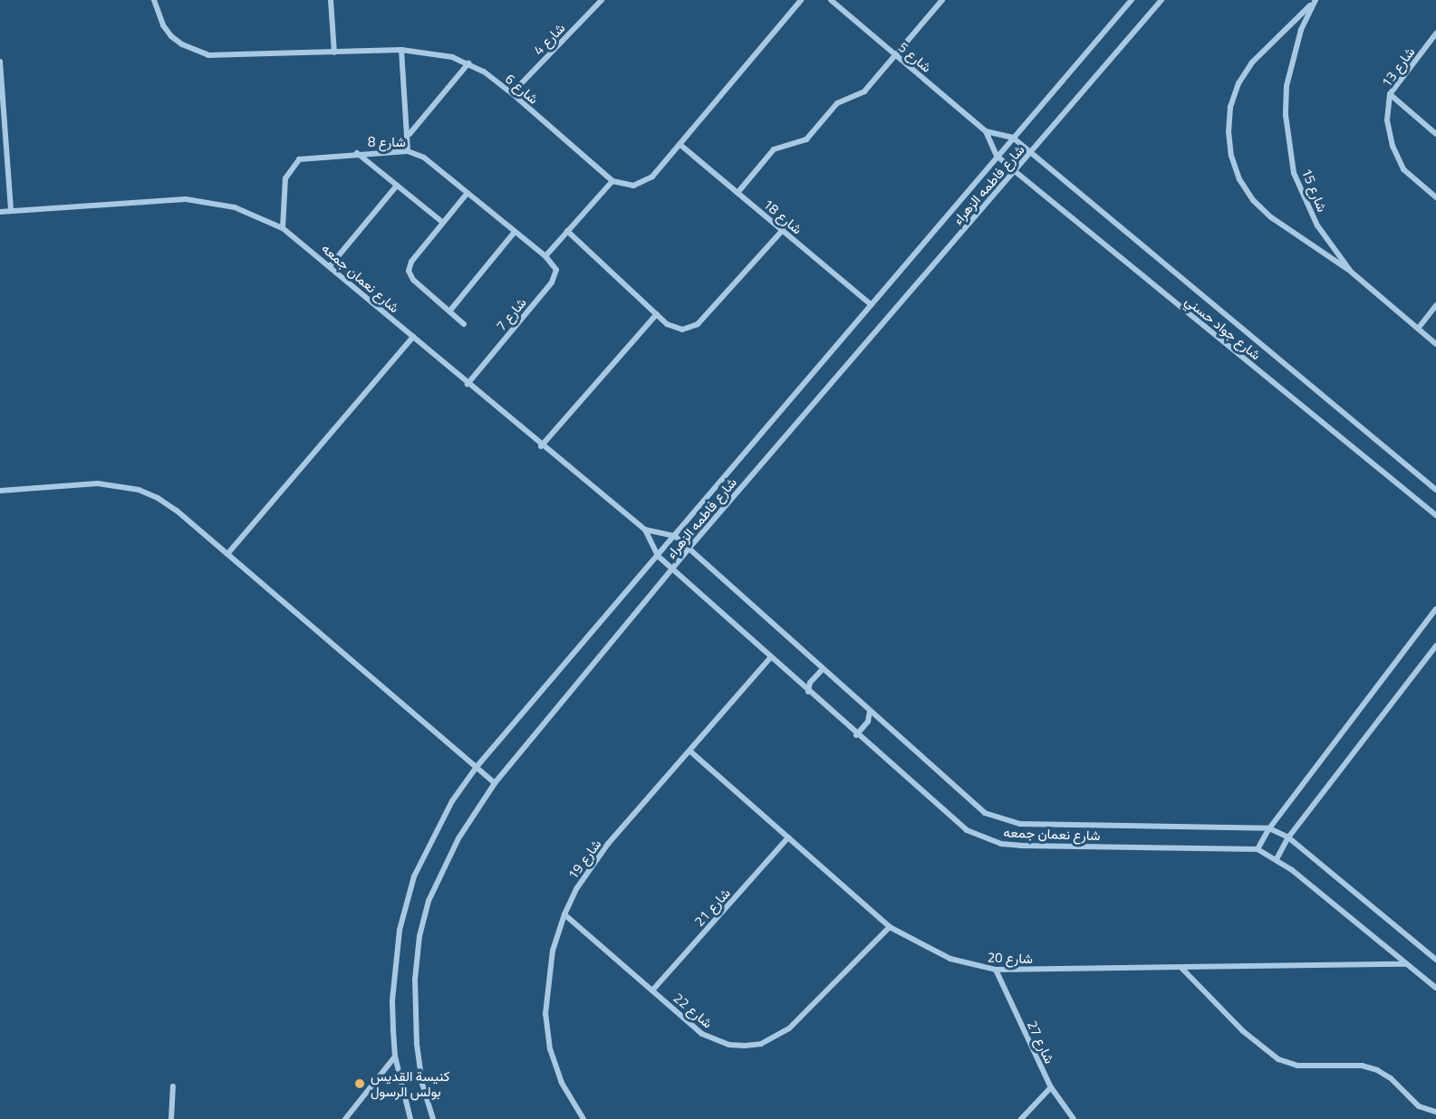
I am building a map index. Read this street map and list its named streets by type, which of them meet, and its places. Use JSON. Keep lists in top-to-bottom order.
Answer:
{
  "streets": {
    "street": [
      "شارع 4",
      "شارع 5",
      "شارع 13",
      "شارع 6",
      "شارع 8",
      "شارع فاطمه الزهراء",
      "شارع 15",
      "شارع 18",
      "شارع نعمان جمعه",
      "شارع 7",
      "شارع جواد حسني",
      "شارع 19",
      "شارع 21",
      "شارع 20",
      "شارع 22",
      "شارع 27"
    ]
  },
  "crossings": [
    ["شارع 4", "شارع 6"],
    ["شارع 5", "شارع فاطمه الزهراء"],
    ["شارع 5", "شارع جواد حسني"],
    ["شارع 8", "شارع نعمان جمعه"],
    ["شارع 8", "شارع 7"],
    ["شارع فاطمه الزهراء", "شارع 18"],
    ["شارع فاطمه الزهراء", "شارع نعمان جمعه"],
    ["شارع فاطمه الزهراء", "شارع جواد حسني"],
    ["شارع نعمان جمعه", "شارع 7"],
    ["شارع نعمان جمعه", "شارع 19"],
    ["شارع نعمان جمعه", "شارع 20"],
    ["شارع 19", "شارع 20"],
    ["شارع 19", "شارع 22"],
    ["شارع 21", "شارع 20"],
    ["شارع 21", "شارع 22"],
    ["شارع 20", "شارع 22"],
    ["شارع 20", "شارع 27"]
  ],
  "places": ["كنيسة القديس بولس الرسول"]
}
